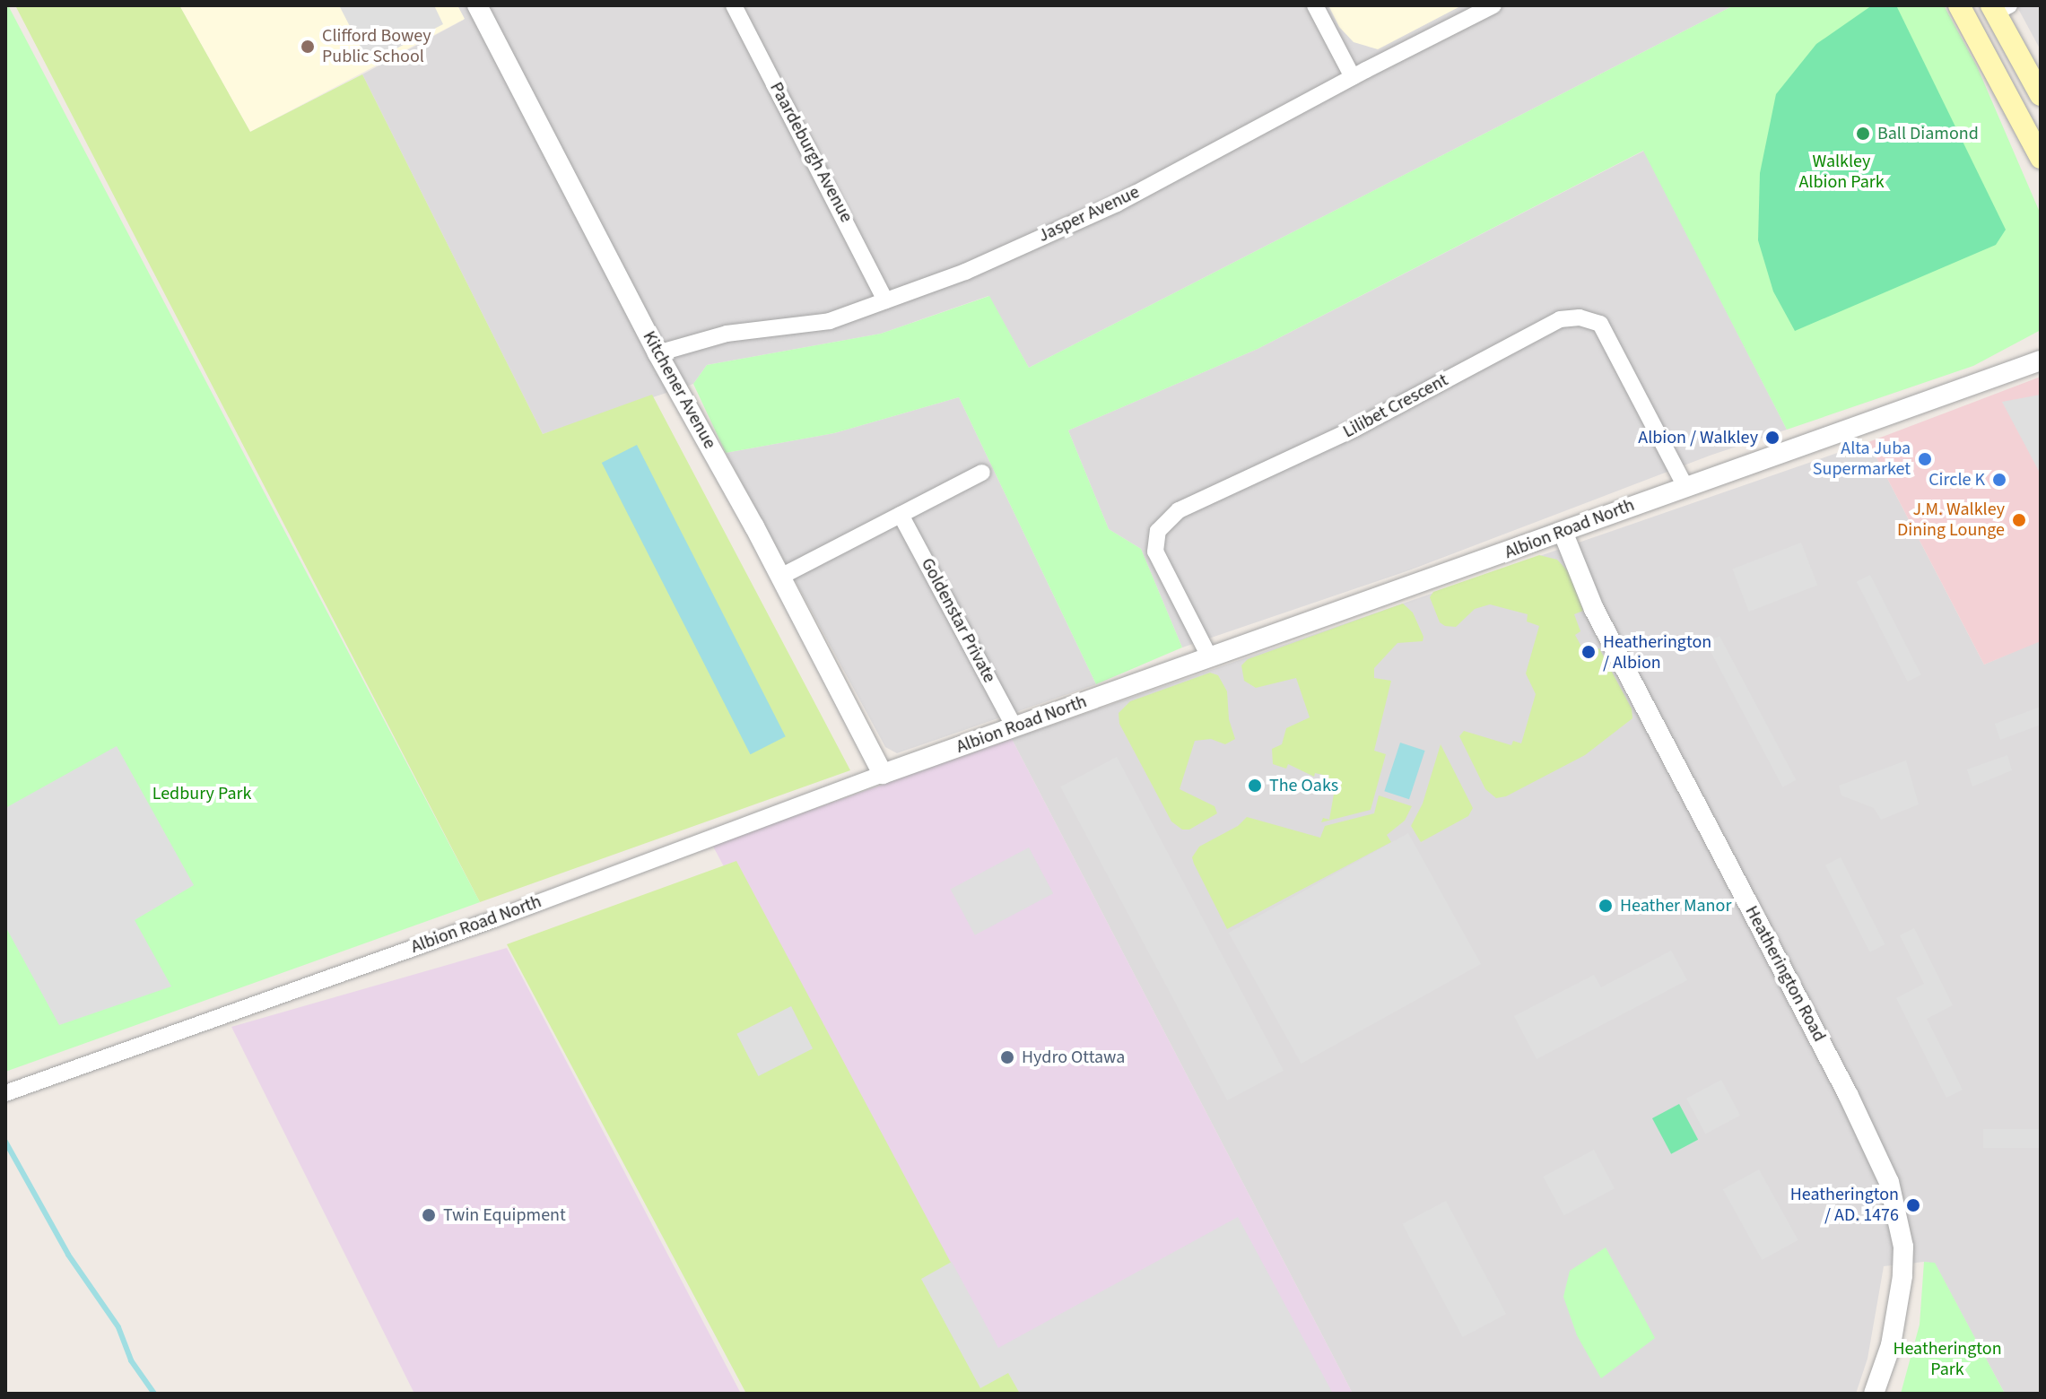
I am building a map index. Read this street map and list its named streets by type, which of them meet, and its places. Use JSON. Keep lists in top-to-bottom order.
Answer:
{
  "streets": {
    "street": [
      "Paardeburgh Avenue",
      "Jasper Avenue",
      "Kitchener Avenue",
      "Lilibet Crescent",
      "Albion Road North",
      "Goldenstar Private",
      "Heatherington Road"
    ]
  },
  "crossings": [
    ["Paardeburgh Avenue", "Jasper Avenue"],
    ["Jasper Avenue", "Kitchener Avenue"],
    ["Kitchener Avenue", "Albion Road North"],
    ["Lilibet Crescent", "Albion Road North"],
    ["Albion Road North", "Goldenstar Private"],
    ["Albion Road North", "Heatherington Road"]
  ],
  "parks": ["Walkley Albion Park", "Ledbury Park", "Heatherington Park"],
  "places": [
    "Clifford Bowey Public School",
    "Ball Diamond",
    "Albion / Walkley",
    "Alta Juba Supermarket",
    "Circle K",
    "J.M. Walkley Dining Lounge",
    "Heatherington / Albion",
    "The Oaks",
    "Heather Manor",
    "Hydro Ottawa",
    "Heatherington / AD. 1476",
    "Twin Equipment"
  ]
}
